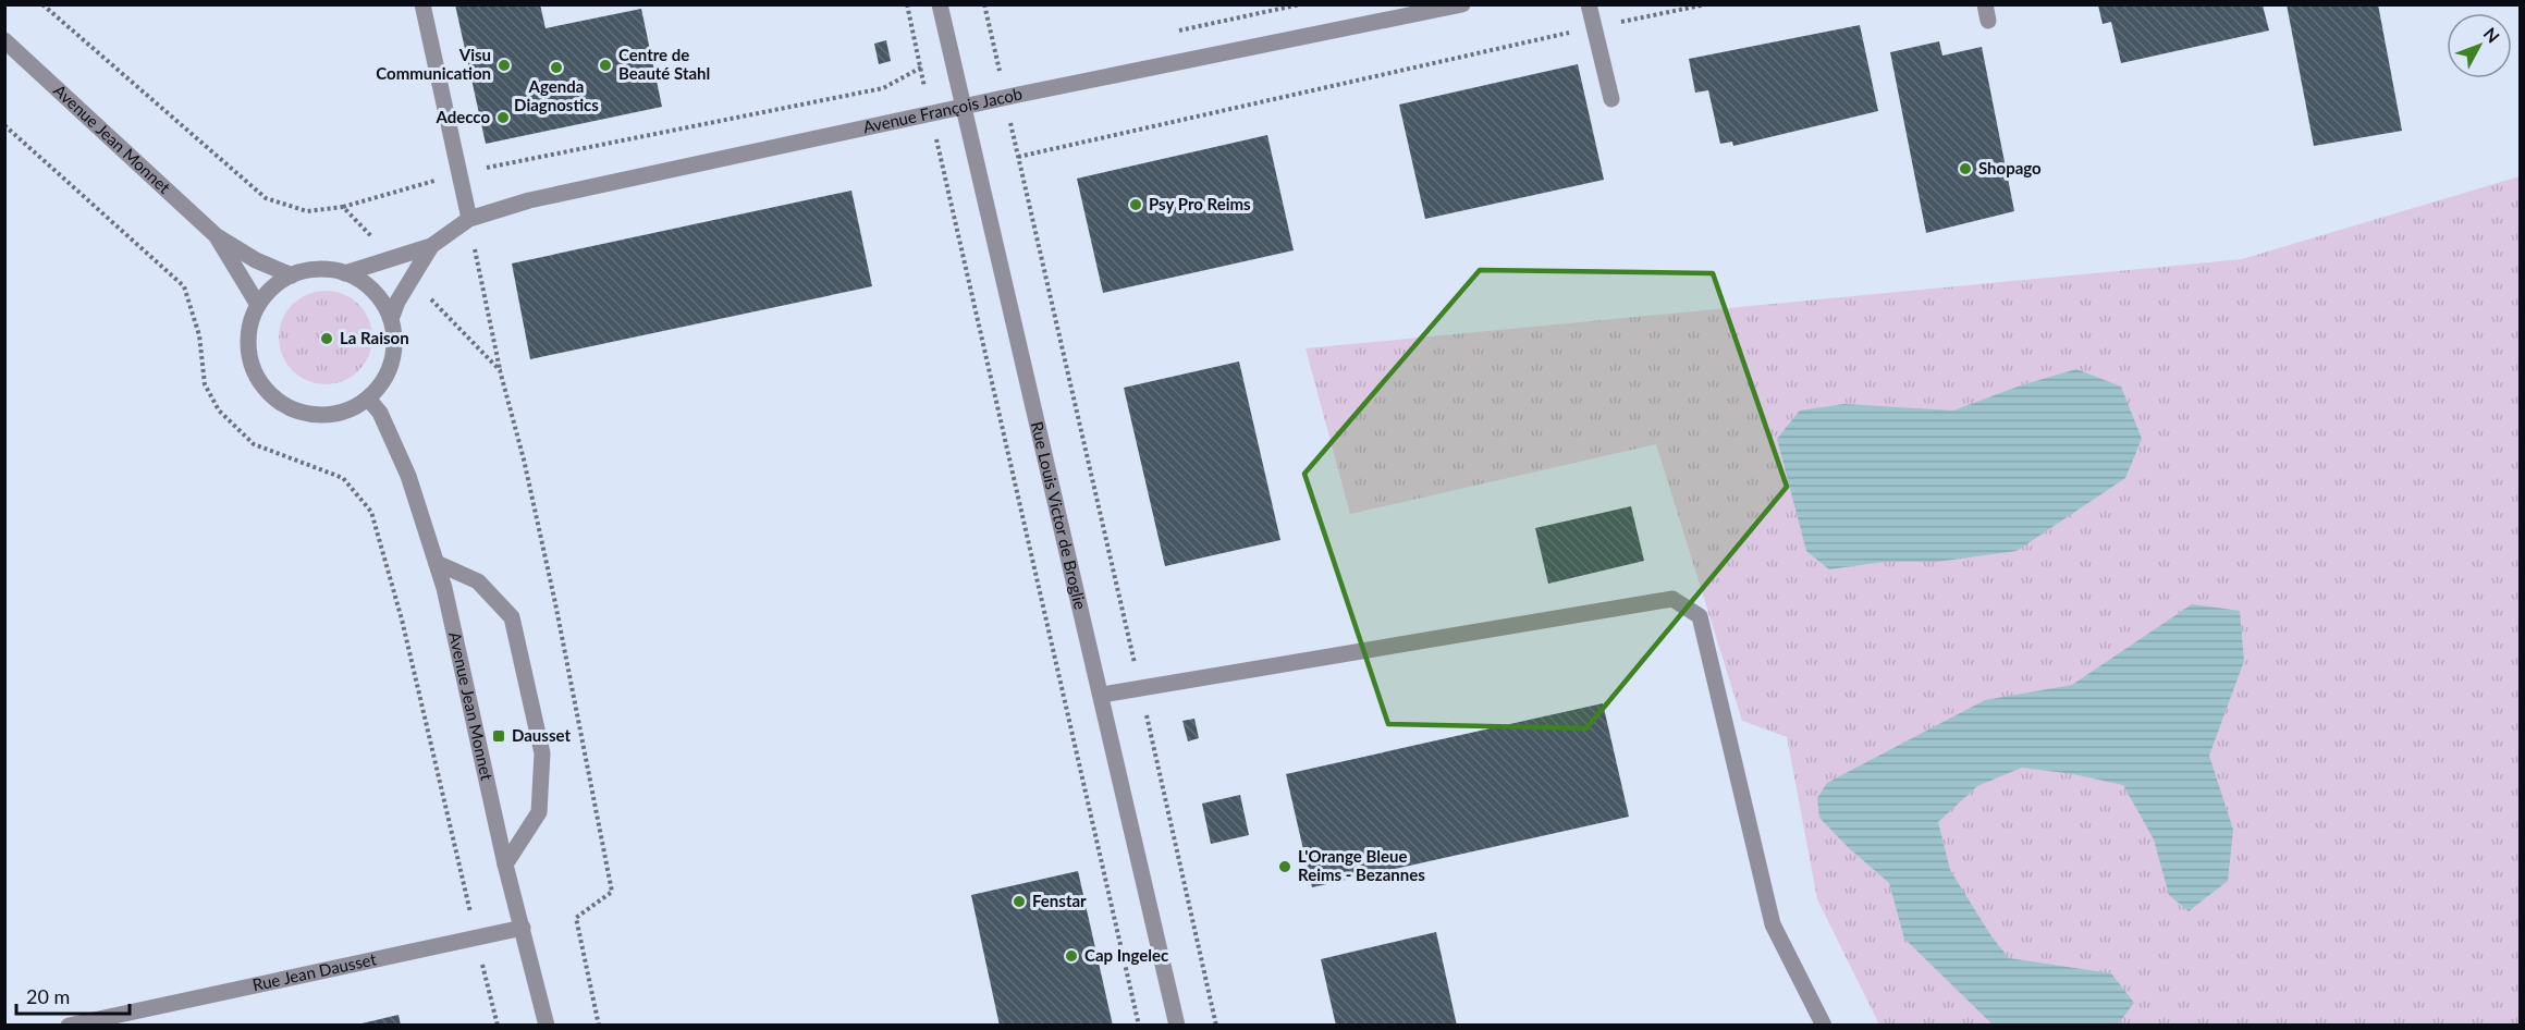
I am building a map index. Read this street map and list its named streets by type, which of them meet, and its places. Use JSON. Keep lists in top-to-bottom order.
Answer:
{
  "streets": {
    "street": [
      "Avenue François Jacob",
      "Avenue Jean Monnet",
      "Rue Louis Victor de Broglie",
      "Rue Jean Dausset"
    ]
  },
  "crossings": [
    ["Avenue François Jacob", "Avenue Jean Monnet"],
    ["Avenue François Jacob", "Rue Louis Victor de Broglie"],
    ["Avenue Jean Monnet", "Rue Jean Dausset"]
  ],
  "places": {
    "other": [
      "Visu Communication",
      "Centre de Beauté Stahl",
      "Agenda Diagnostics",
      "Adecco",
      "Shopago",
      "Psy Pro Reims",
      "La Raison",
      "L'Orange Bleue Reims - Bezannes",
      "Fenstar",
      "Cap Ingelec"
    ],
    "transit": ["Dausset"]
  },
  "scale_bar": "20 m",
  "north": "top right"
}
